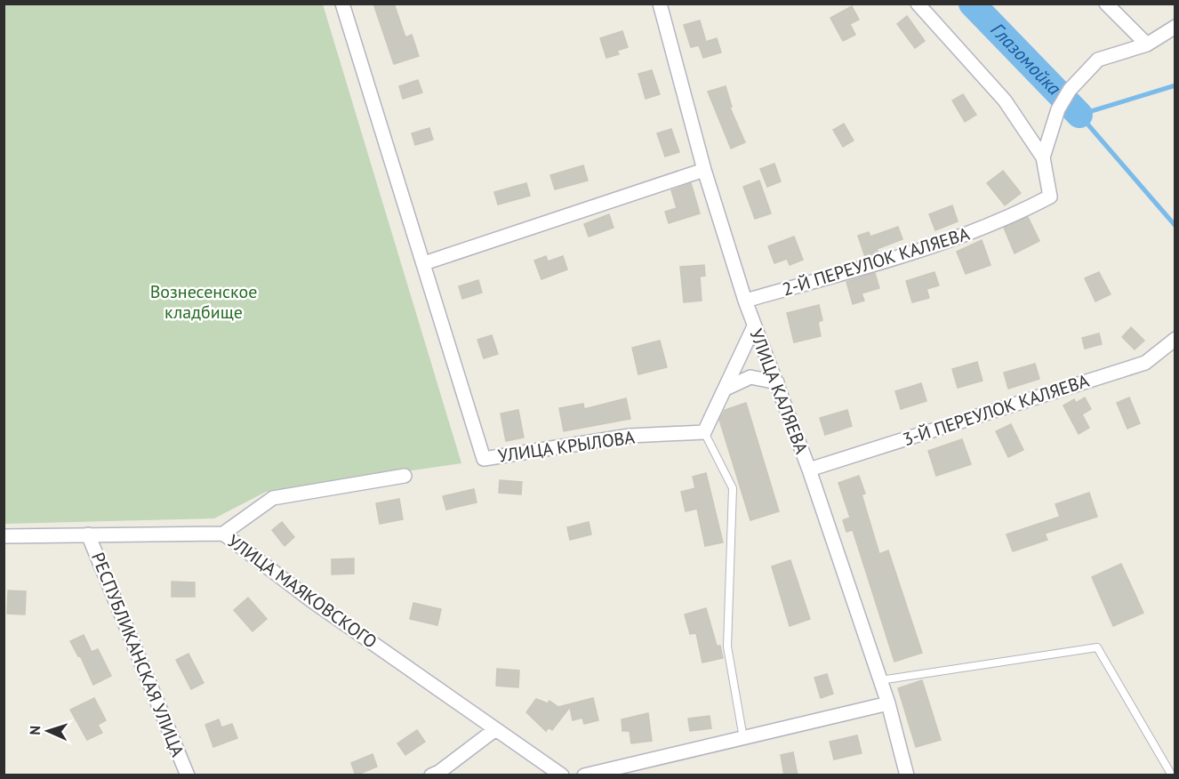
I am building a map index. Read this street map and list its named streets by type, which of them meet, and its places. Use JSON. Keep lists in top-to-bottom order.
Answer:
{
  "streets": {
    "street": [
      "2-Й ПЕРЕУЛОК КАЛЯЕВА",
      "УЛИЦА КАЛЯЕВА",
      "3-Й ПЕРЕУЛОК КАЛЯЕВА",
      "УЛИЦА КРЫЛОВА",
      "УЛИЦА МАЯКОВСКОГО",
      "РЕСПУБЛИКАНСКАЯ УЛИЦА"
    ]
  },
  "crossings": [
    ["2-Й ПЕРЕУЛОК КАЛЯЕВА", "УЛИЦА КАЛЯЕВА"],
    ["УЛИЦА КАЛЯЕВА", "3-Й ПЕРЕУЛОК КАЛЯЕВА"],
    ["УЛИЦА МАЯКОВСКОГО", "РЕСПУБЛИКАНСКАЯ УЛИЦА"]
  ],
  "water": ["Глазомойка"],
  "parks": ["Вознесенское кладбище"],
  "north": "left"
}
